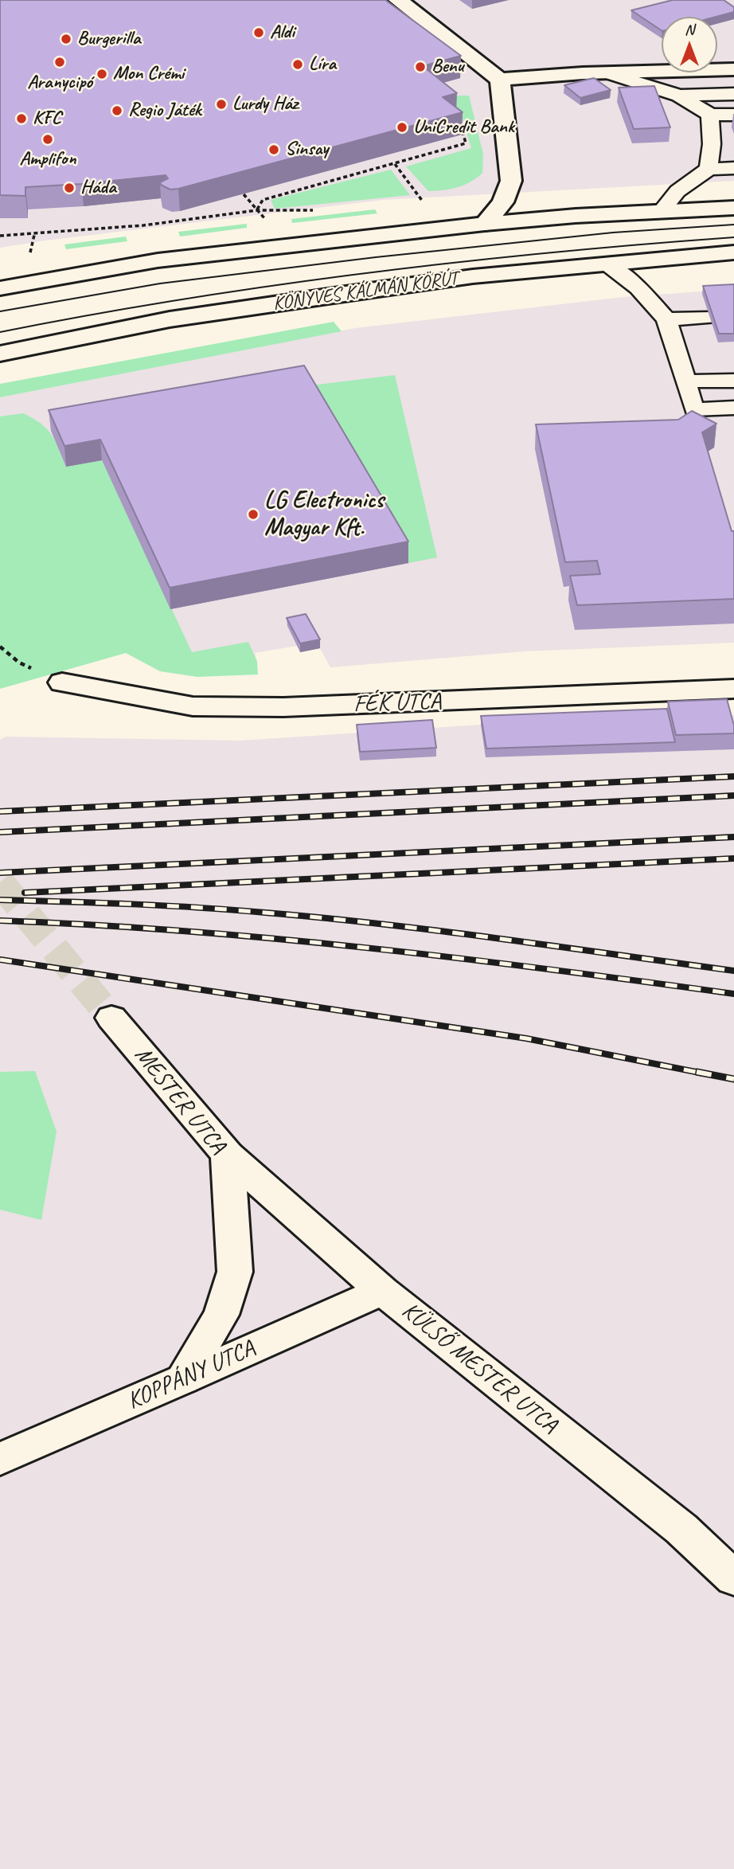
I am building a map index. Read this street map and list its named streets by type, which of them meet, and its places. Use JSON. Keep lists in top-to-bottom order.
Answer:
{
  "streets": {
    "street": [
      "KÖNYVES KÁLMÁN KÖRÚT",
      "FÉK UTCA",
      "MESTER UTCA",
      "KÜLSŐ MESTER UTCA",
      "KOPPÁNY UTCA"
    ]
  },
  "crossings": [
    ["MESTER UTCA", "KÜLSŐ MESTER UTCA"],
    ["MESTER UTCA", "KOPPÁNY UTCA"],
    ["KÜLSŐ MESTER UTCA", "KOPPÁNY UTCA"]
  ],
  "places": [
    "Aldi",
    "Burgerilla",
    "Aranycipó",
    "Líra",
    "Benu",
    "Mon Crémi",
    "Lurdy Ház",
    "Regio Játék",
    "KFC",
    "UniCredit Bank",
    "Amplifon",
    "Sinsay",
    "Háda",
    "LG Electronics Magyar Kft."
  ],
  "north": "top"
}
